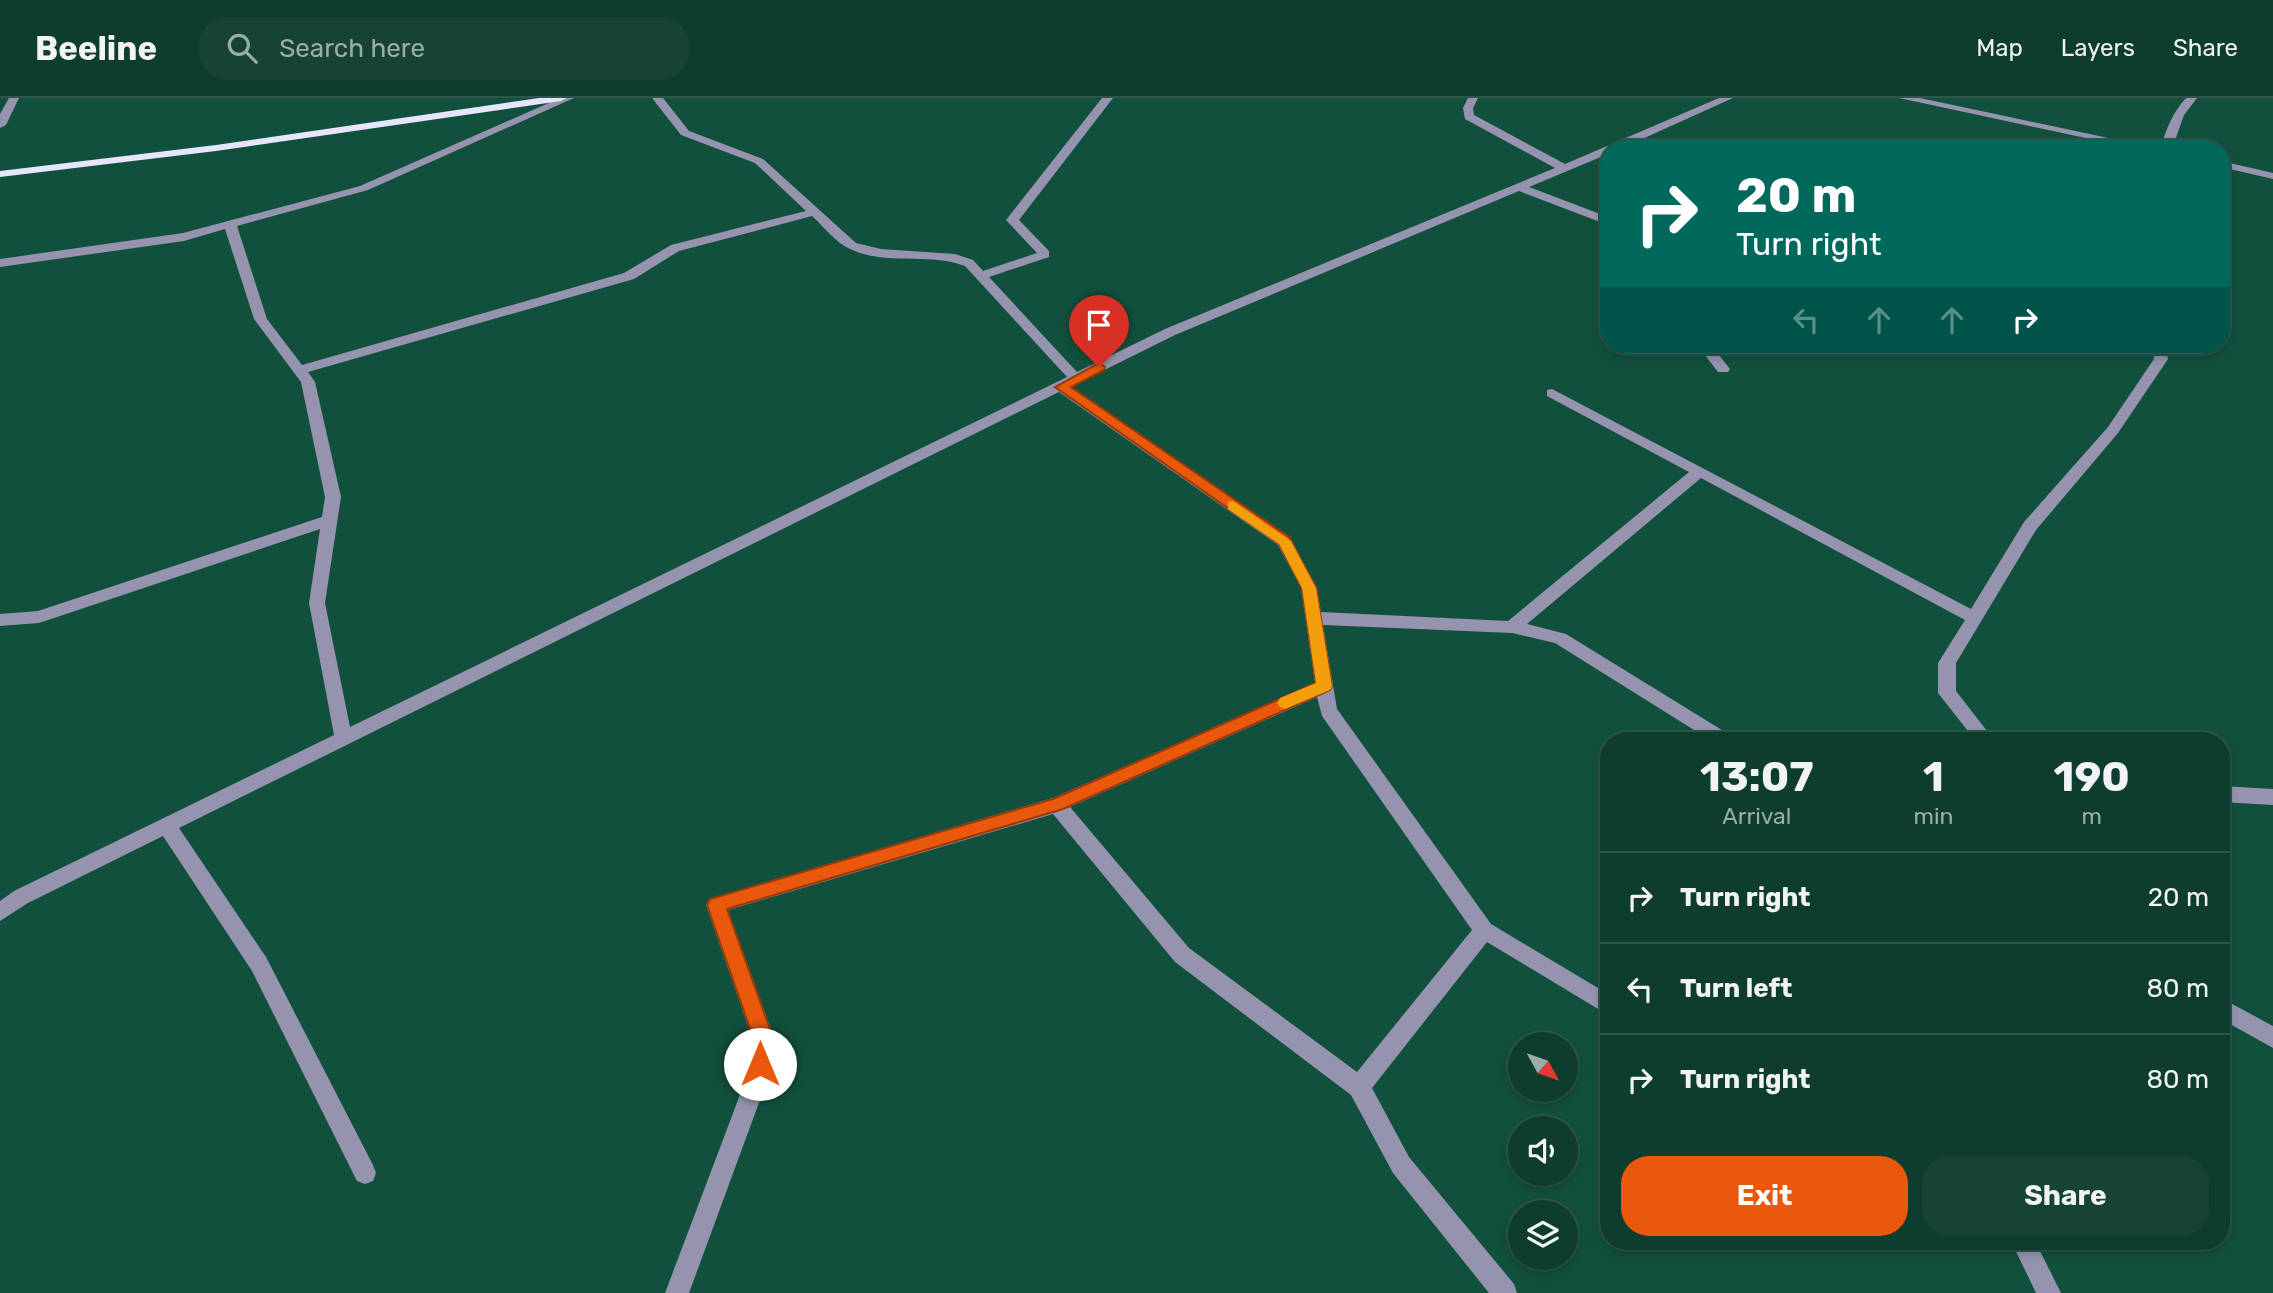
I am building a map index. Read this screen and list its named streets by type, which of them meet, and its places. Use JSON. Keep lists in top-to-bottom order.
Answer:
{
  "north": "bottom right",
  "page": {
    "header": "Beeline",
    "search": "Search here",
    "nav": ["Map", "Layers", "Share"],
    "turn": ["20 m", "Turn right"],
    "eta": [
      "13:07",
      "Arrival",
      "1",
      "min",
      "190",
      "m"
    ],
    "list": [
      {
        "name": "Turn right",
        "value": "20 m"
      },
      {
        "name": "Turn left",
        "value": "80 m"
      },
      {
        "name": "Turn right",
        "value": "80 m"
      }
    ],
    "buttons": ["Exit", "Share"]
  }
}
